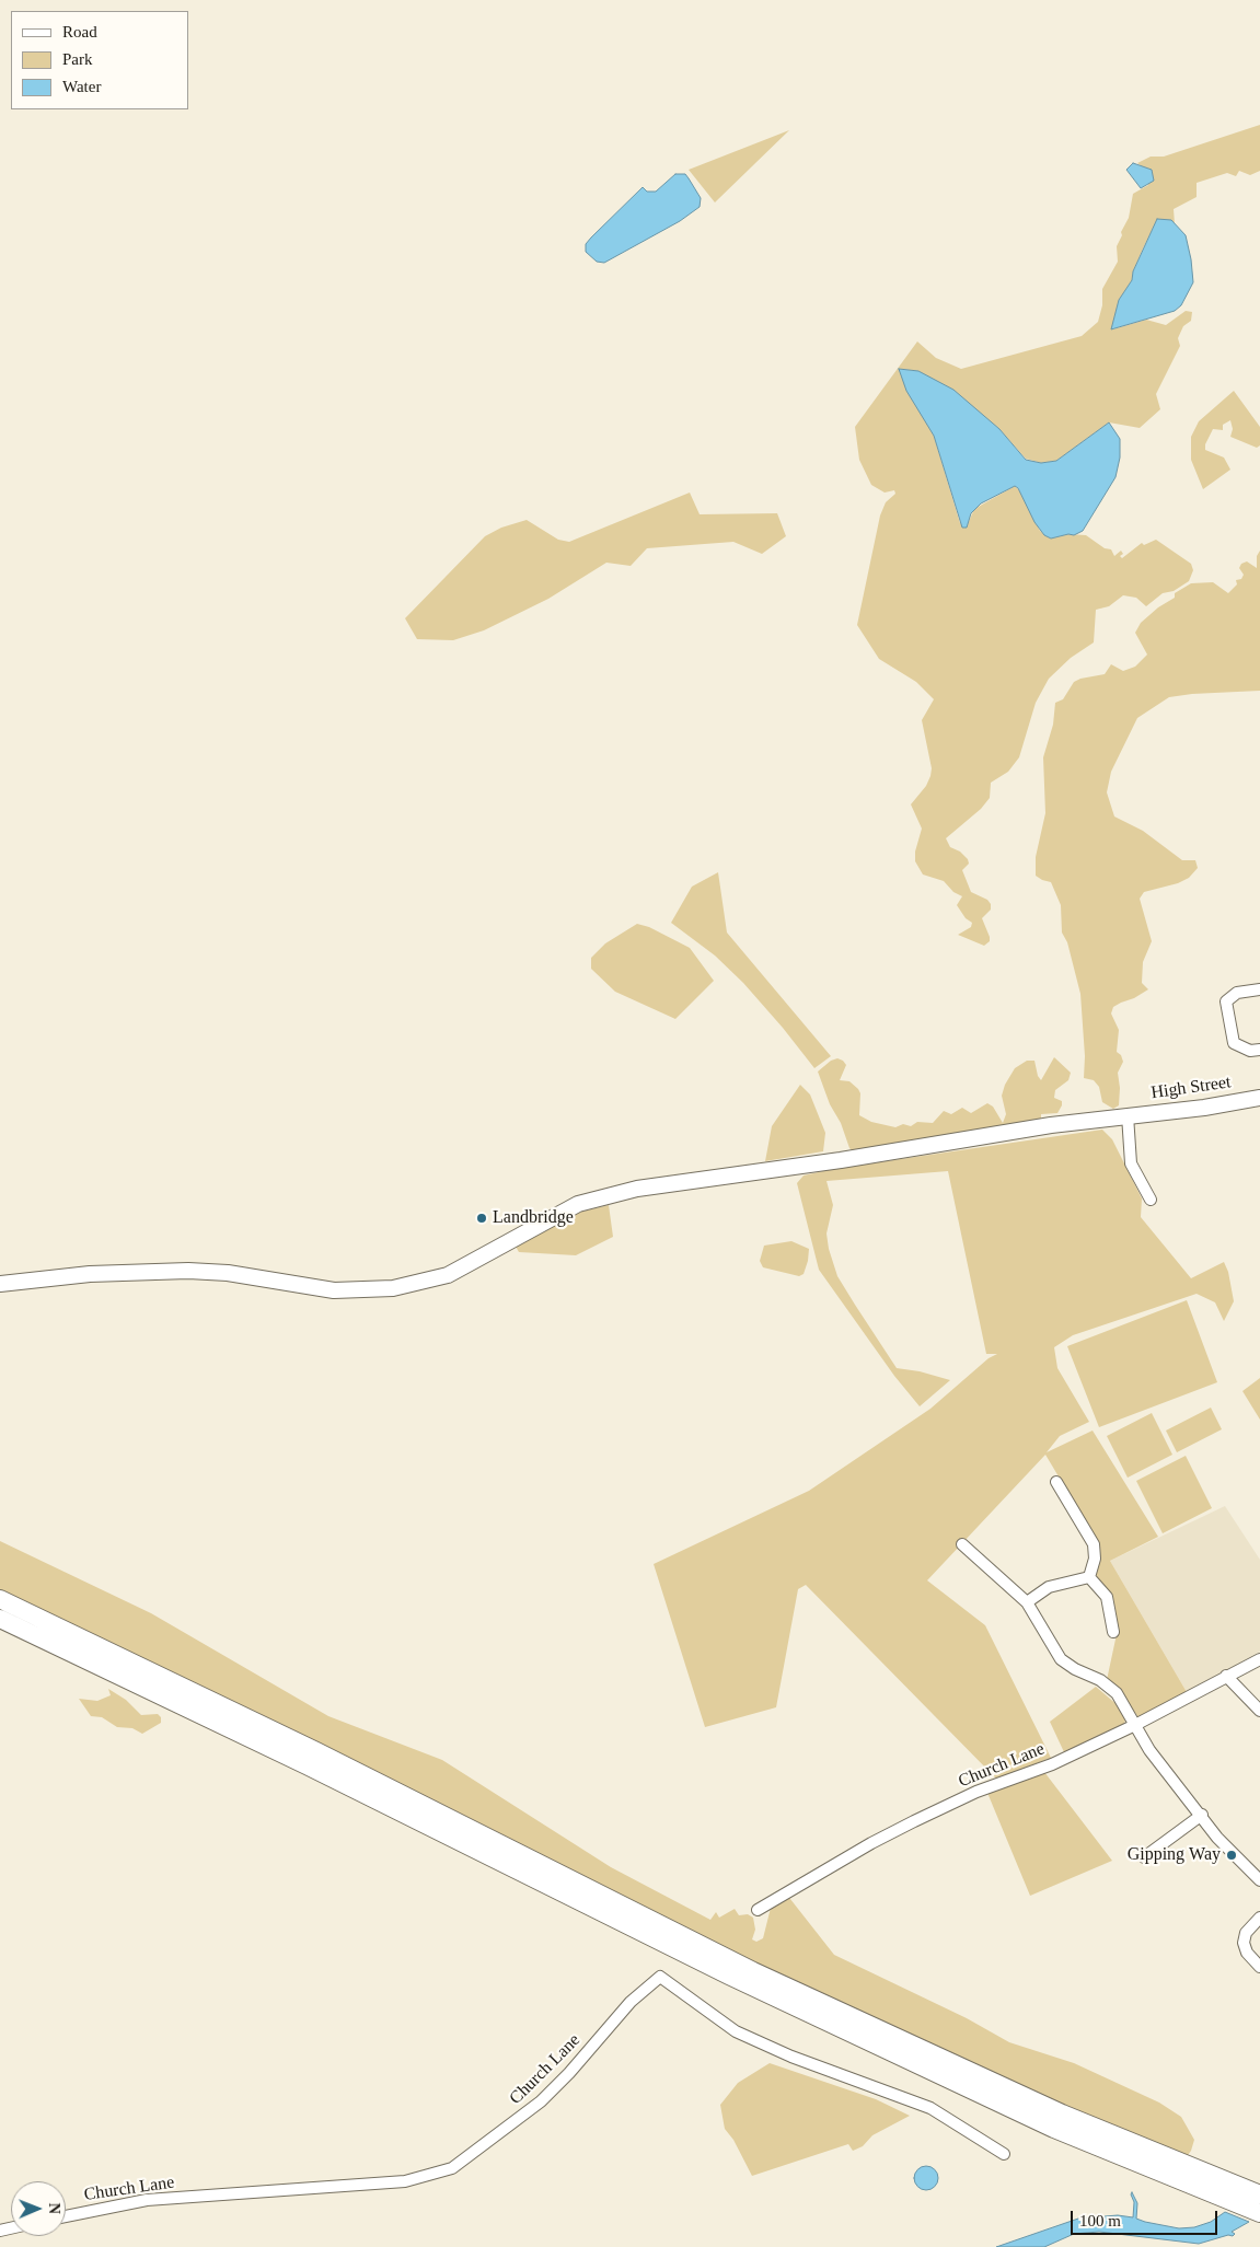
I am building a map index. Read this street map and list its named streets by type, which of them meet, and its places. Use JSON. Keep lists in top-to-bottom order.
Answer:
{
  "streets": {
    "main road": ["High Street"],
    "street": ["Church Lane"]
  },
  "places": ["Landbridge", "Gipping Way"],
  "legend": ["Road", "Park", "Water"],
  "scale_bar": "100 m",
  "north": "right"
}
